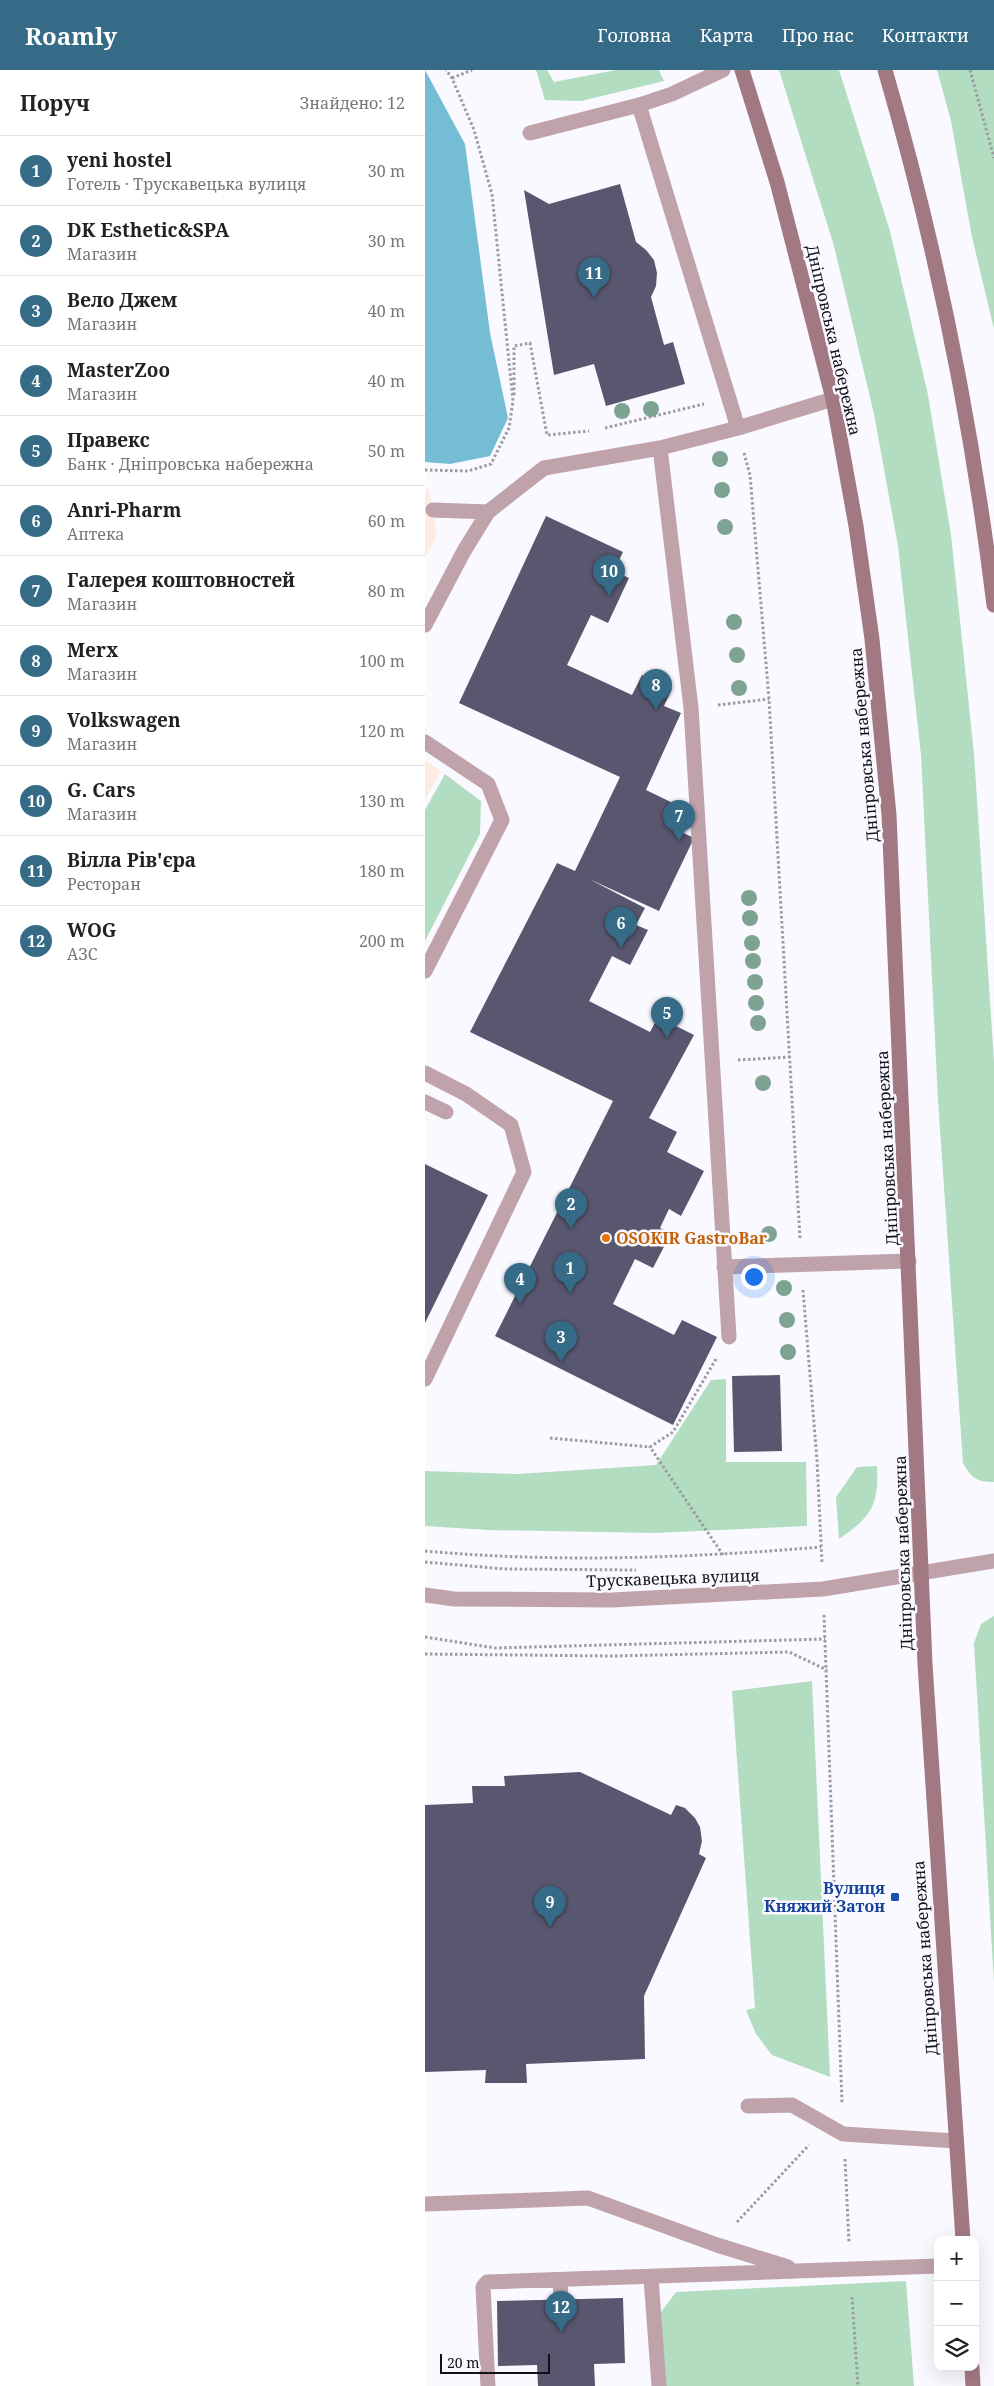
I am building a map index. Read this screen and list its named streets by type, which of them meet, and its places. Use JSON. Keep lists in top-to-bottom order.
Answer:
{
  "streets": {
    "main road": ["Дніпровська набережна"],
    "street": ["Трускавецька вулиця"]
  },
  "crossings": [
    ["Дніпровська набережна", "Трускавецька вулиця"]
  ],
  "places": {
    "other": ["OSOKIR GastroBar"],
    "transit": ["Вулиця Княжий Затон"]
  },
  "scale_bar": "20 m",
  "page": {
    "header": "Roamly",
    "nav": [
      "Головна",
      "Карта",
      "Про нас",
      "Контакти"
    ],
    "heading": ["Поруч", "Знайдено: 12"],
    "list": [
      {
        "mark": "1",
        "name": "yeni hostel",
        "note": "Готель · Трускавецька вулиця",
        "value": "30 m"
      },
      {
        "mark": "2",
        "name": "DK Esthetic&SPA",
        "note": "Магазин",
        "value": "30 m"
      },
      {
        "mark": "3",
        "name": "Вело Джем",
        "note": "Магазин",
        "value": "40 m"
      },
      {
        "mark": "4",
        "name": "MasterZoo",
        "note": "Магазин",
        "value": "40 m"
      },
      {
        "mark": "5",
        "name": "Правекс",
        "note": "Банк · Дніпровська набережна",
        "value": "50 m"
      },
      {
        "mark": "6",
        "name": "Anri-Pharm",
        "note": "Аптека",
        "value": "60 m"
      },
      {
        "mark": "7",
        "name": "Галерея коштовностей",
        "note": "Магазин",
        "value": "80 m"
      },
      {
        "mark": "8",
        "name": "Merx",
        "note": "Магазин",
        "value": "100 m"
      },
      {
        "mark": "9",
        "name": "Volkswagen",
        "note": "Магазин",
        "value": "120 m"
      },
      {
        "mark": "10",
        "name": "G. Cars",
        "note": "Магазин",
        "value": "130 m"
      },
      {
        "mark": "11",
        "name": "Вілла Рів'єра",
        "note": "Ресторан",
        "value": "180 m"
      },
      {
        "mark": "12",
        "name": "WOG",
        "note": "АЗС",
        "value": "200 m"
      }
    ],
    "pins": [
      "11",
      "10",
      "8",
      "7",
      "6",
      "5",
      "2",
      "1",
      "4",
      "3",
      "9",
      "12"
    ],
    "map_buttons": ["+", "−"],
    "scale": "20 m"
  }
}
